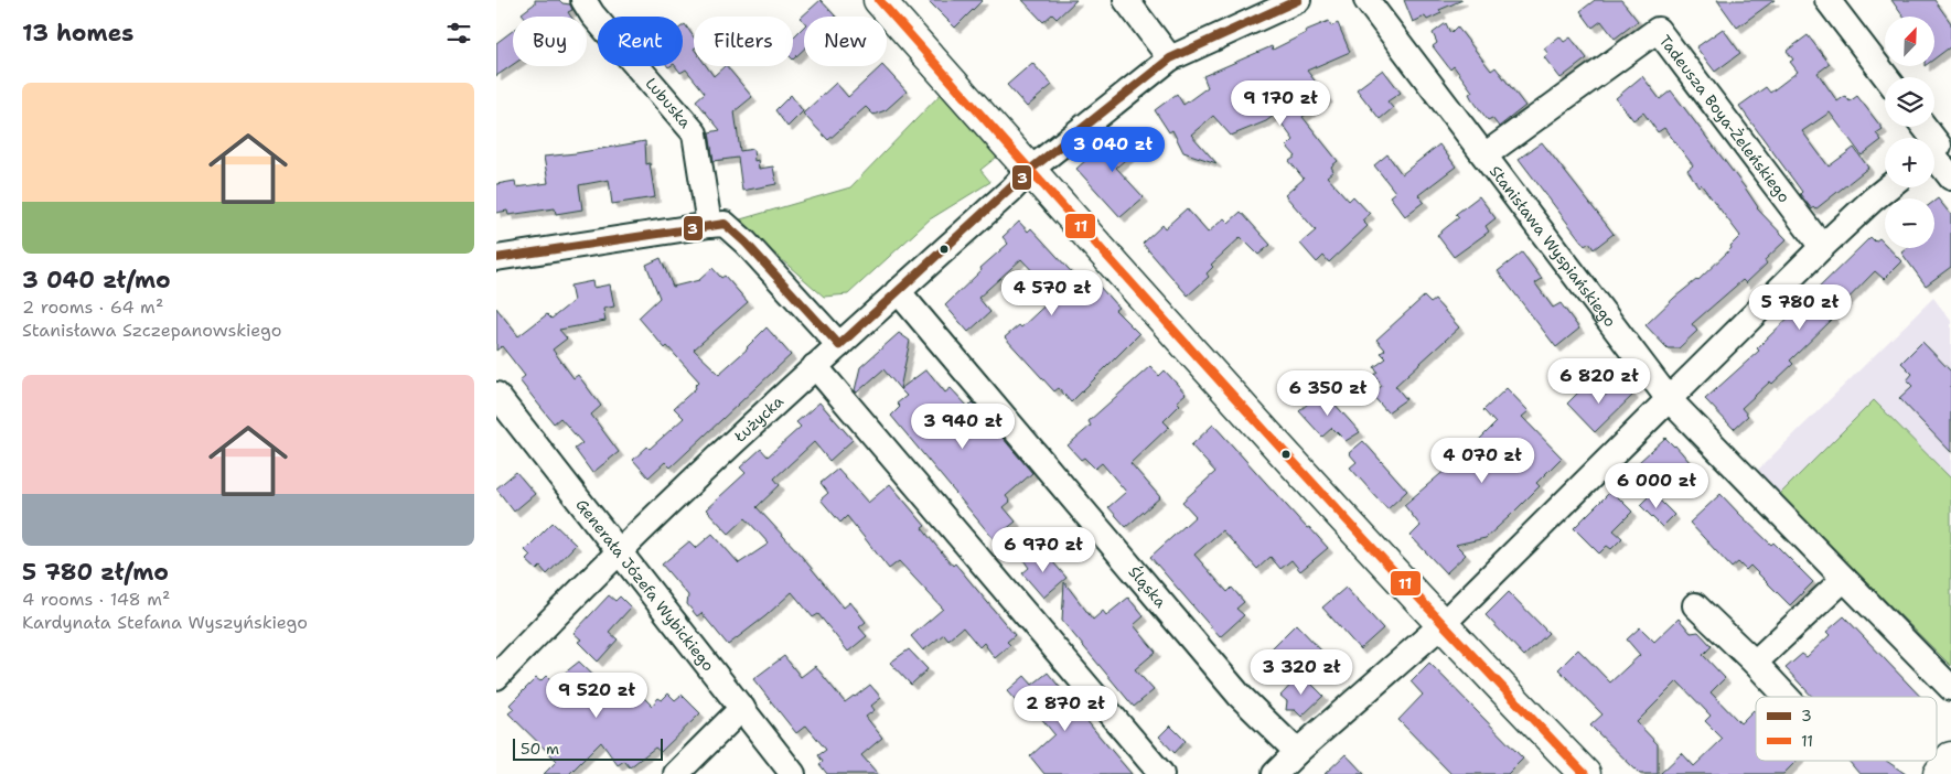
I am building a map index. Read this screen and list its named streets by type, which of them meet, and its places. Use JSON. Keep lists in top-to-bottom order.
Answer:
{
  "streets": {
    "street": [
      "Lubuska",
      "Tadeusza Boya-Żeleńskiego",
      "Stanisława Wyspiańskiego",
      "Łużycka",
      "Generała Józefa Wybickiego",
      "Śląska"
    ]
  },
  "crossings": [
    ["Tadeusza Boya-Żeleńskiego", "Stanisława Wyspiańskiego"],
    ["Łużycka", "Generała Józefa Wybickiego"],
    ["Łużycka", "Śląska"]
  ],
  "lines": ["transit line 3", "transit line 11"],
  "legend": ["3", "11"],
  "scale_bar": "50 m",
  "north": "top right",
  "page": {
    "heading": "13 homes",
    "map_buttons": ["+", "−"],
    "chip": [
      "Buy",
      "Rent",
      "Filters",
      "New"
    ],
    "list": [
      {
        "name": "3 040 zł/mo",
        "note": "2 rooms · 64 m² · Stanisława Szczepanowskiego"
      },
      {
        "name": "5 780 zł/mo",
        "note": "4 rooms · 148 m² · Kardynała Stefana Wyszyńskiego"
      }
    ],
    "price": [
      "9 170 zł",
      "3 040 zł",
      "4 570 zł",
      "5 780 zł",
      "6 820 zł",
      "6 350 zł",
      "3 940 zł",
      "4 070 zł",
      "6 000 zł",
      "6 970 zł",
      "3 320 zł",
      "9 520 zł",
      "2 870 zł"
    ],
    "scale": "50 m"
  }
}
